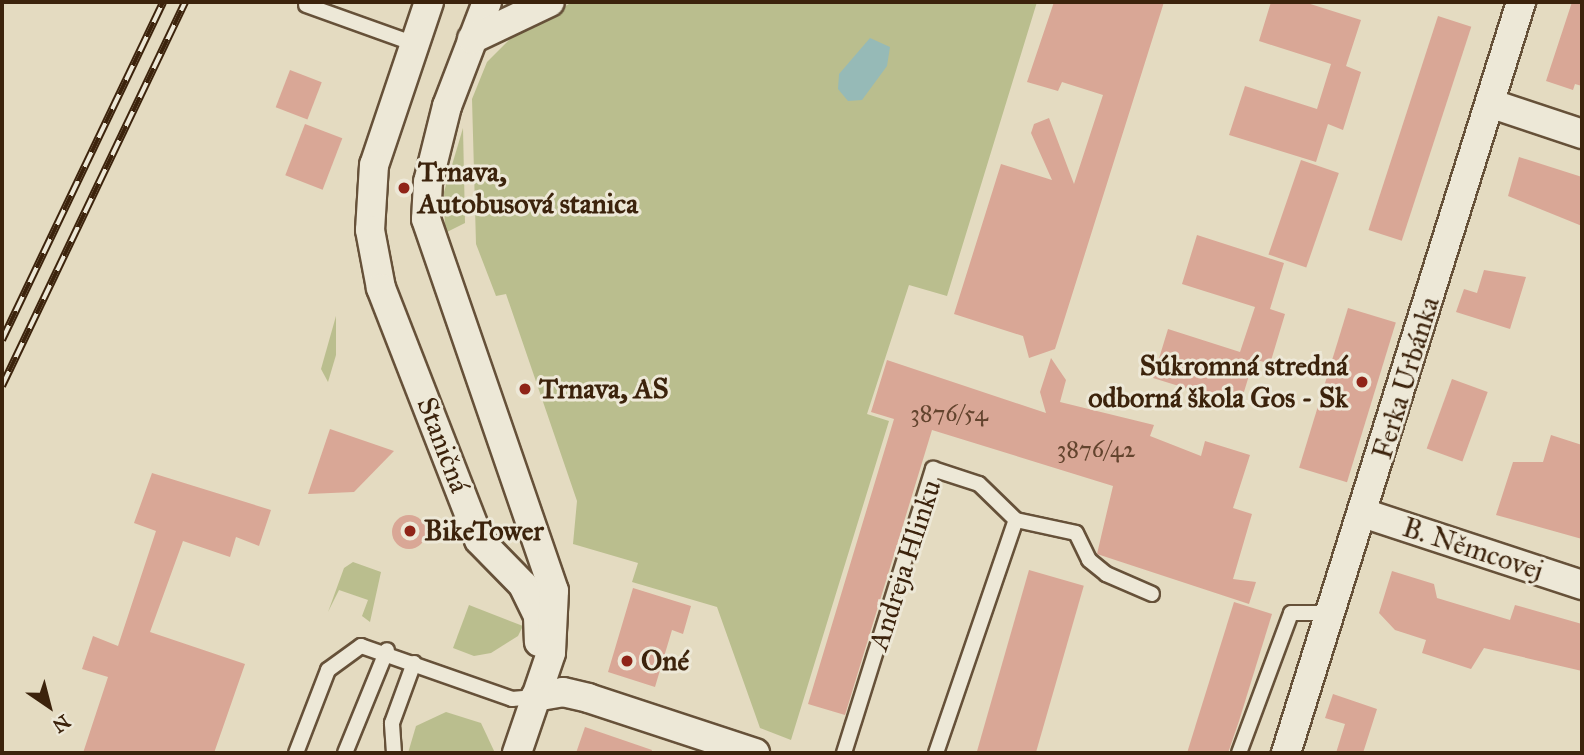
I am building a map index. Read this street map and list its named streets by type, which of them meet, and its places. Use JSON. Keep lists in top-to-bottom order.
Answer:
{
  "streets": {
    "street": ["Ferka Urbánka", "Staničná", "B. Němcovej"],
    "lane": ["Andreja Hlinku"]
  },
  "crossings": [
    ["Ferka Urbánka", "B. Němcovej"]
  ],
  "places": [
    "Trnava, Autobusová stanica",
    "Súkromná stredná odborná škola Gos - Sk",
    "Trnava, AS",
    "BikeTower",
    "Oné"
  ],
  "house_numbers": ["3876/54", "3876/42"],
  "north": "bottom right"
}
